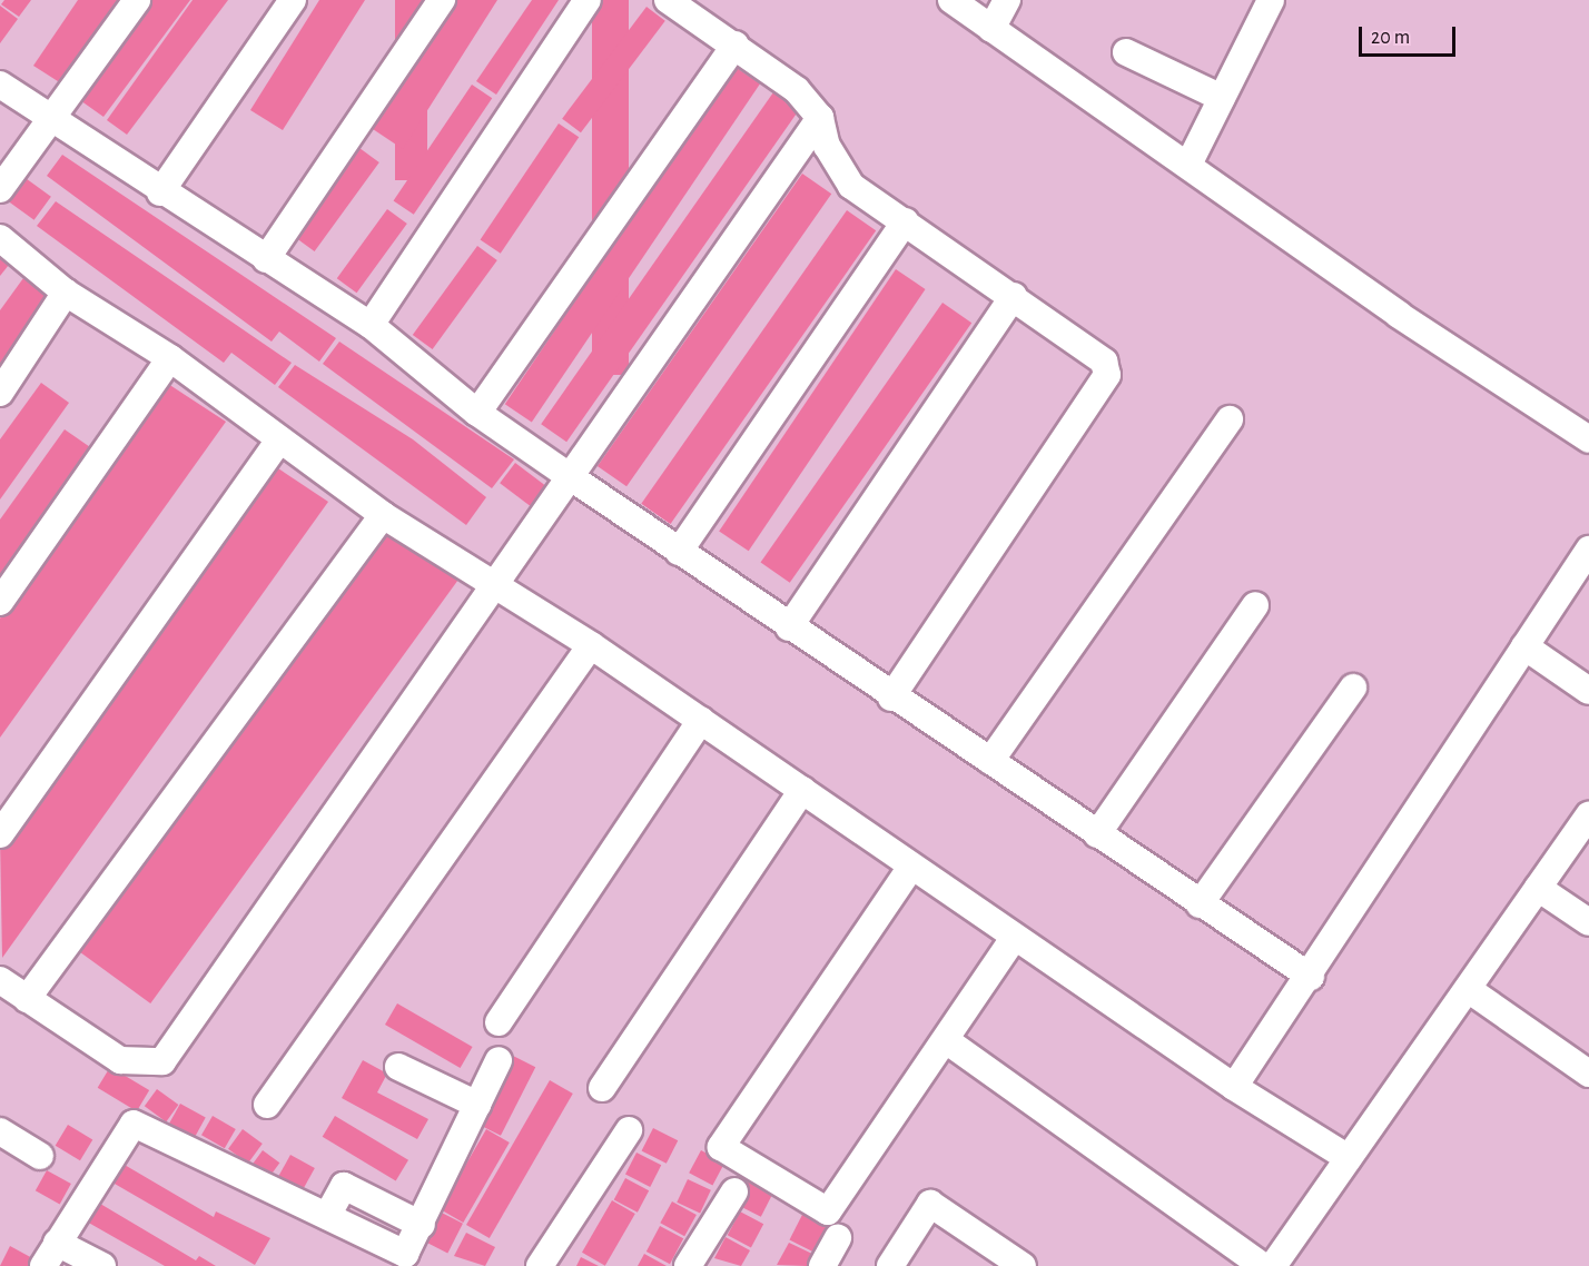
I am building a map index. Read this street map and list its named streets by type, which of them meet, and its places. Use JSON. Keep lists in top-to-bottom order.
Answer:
{
  "scale_bar": "20 m"
}
